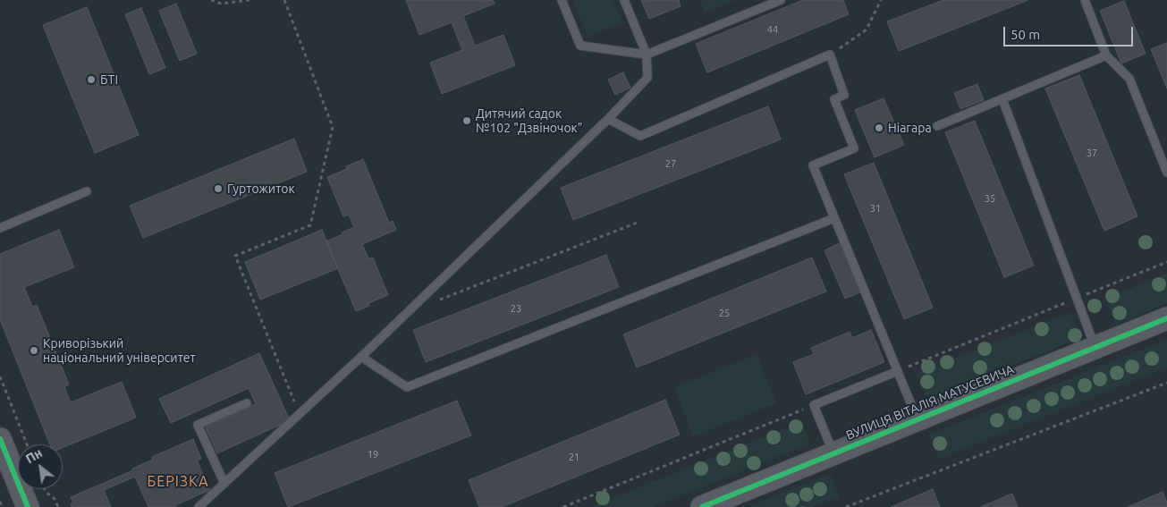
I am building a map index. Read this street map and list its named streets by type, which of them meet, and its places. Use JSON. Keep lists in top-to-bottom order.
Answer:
{
  "streets": {
    "street": ["ВУЛИЦЯ ВІТАЛІЯ МАТУСЕВИЧА"]
  },
  "districts": ["БЕРІЗКА"],
  "places": [
    "БТІ",
    "Дитячий садок №102 \"Дзвіночок\"",
    "Ніагара",
    "Гуртожиток",
    "Криворізький національний університет"
  ],
  "house_numbers": [
    "44",
    "37",
    "27",
    "35",
    "31",
    "23",
    "25",
    "19",
    "21"
  ],
  "scale_bar": "50 m",
  "north": "top left"
}
